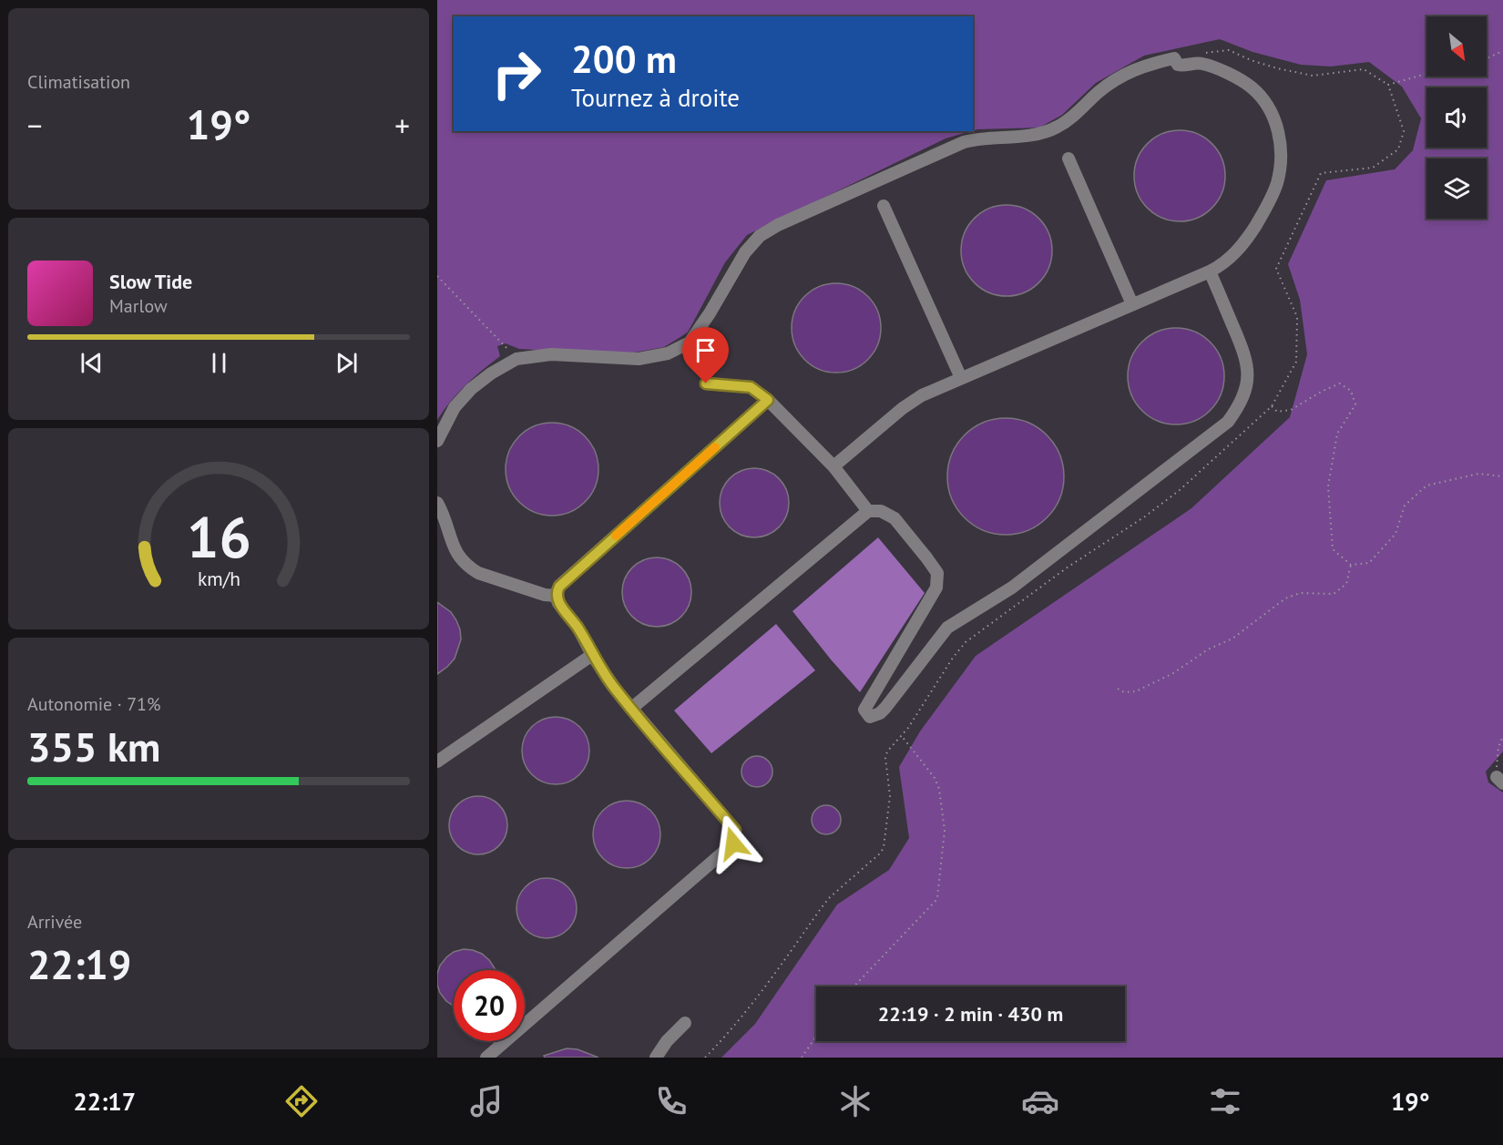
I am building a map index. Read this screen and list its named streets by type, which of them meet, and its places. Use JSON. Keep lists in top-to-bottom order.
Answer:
{
  "north": "bottom right",
  "page": {
    "tile": [
      "Climatisation",
      ["Autonomie · 71%", "355 km"],
      ["Arrivée", "22:19"]
    ],
    "turn": ["200 m", "Tournez à droite"],
    "heat": ["−", "19°", "+"],
    "song": ["Slow Tide", "Marlow"],
    "limit": "20",
    "trip": "22:19 · 2 min · 430 m",
    "tabs": ["22:17", "19°"],
    "gauge": ["16", "km/h"]
  }
}
